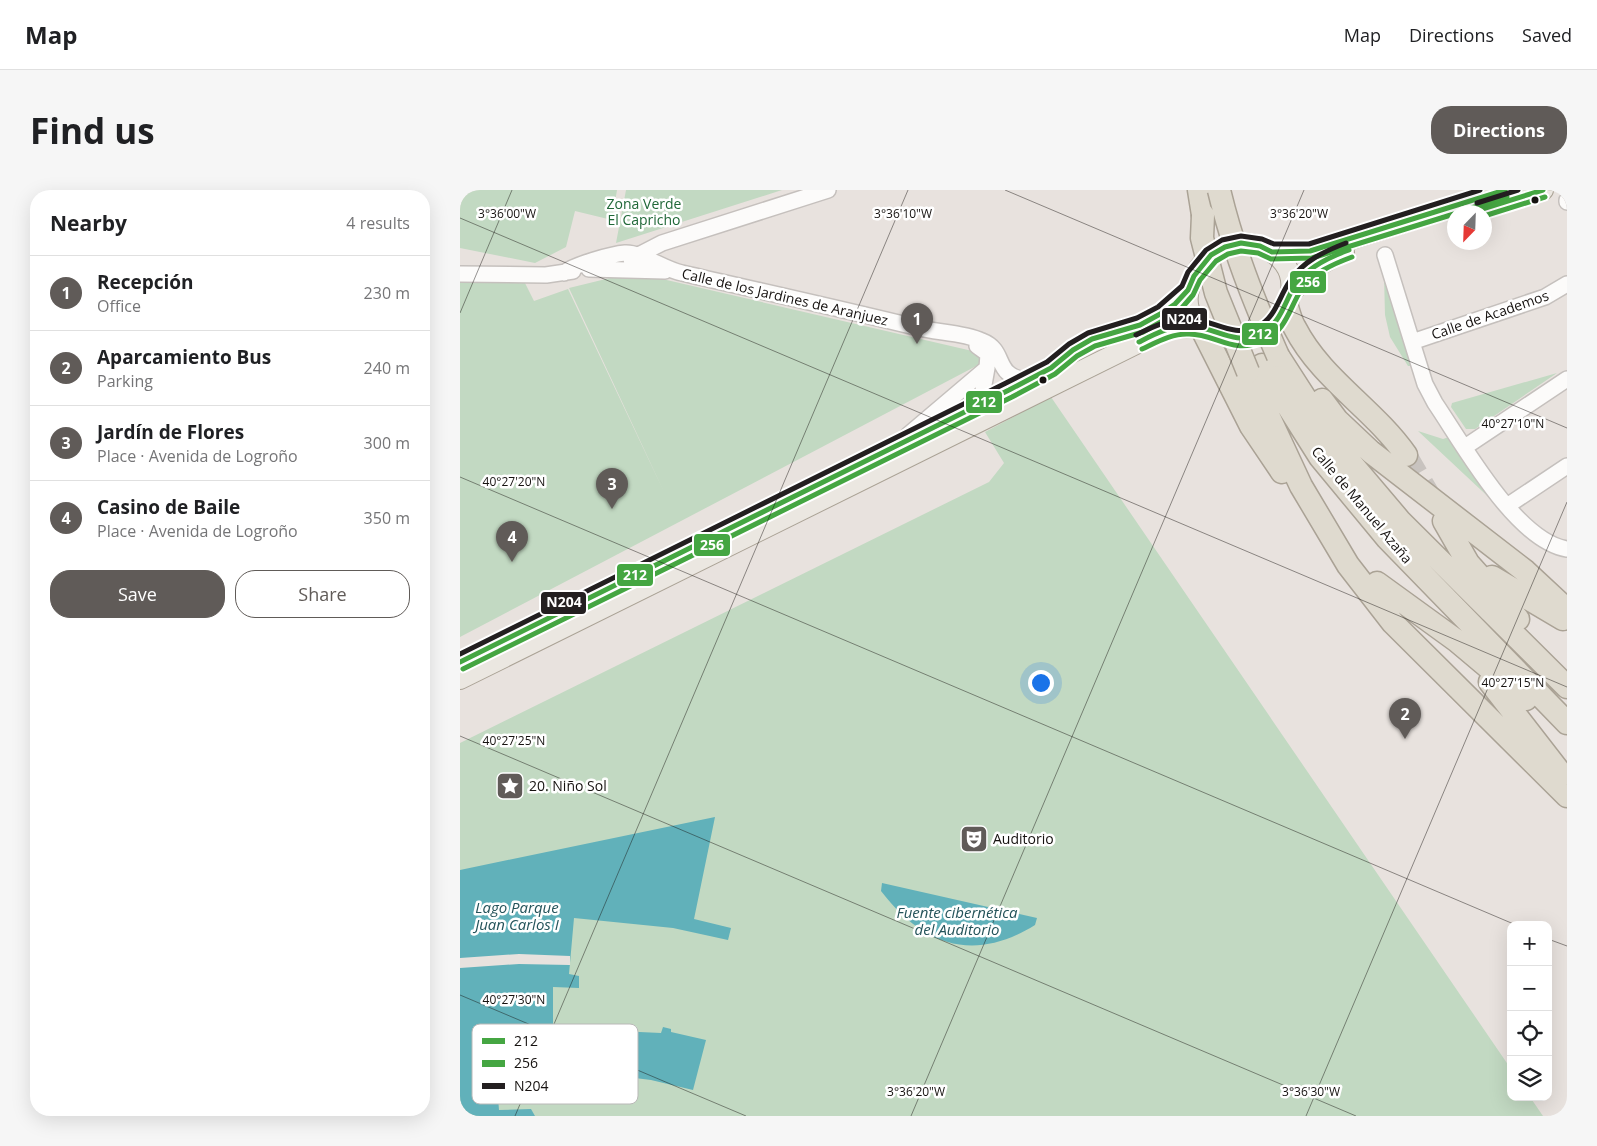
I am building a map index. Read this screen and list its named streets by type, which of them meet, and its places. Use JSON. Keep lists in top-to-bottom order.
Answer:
{
  "streets": {
    "highway": ["Calle de Manuel Azaña"],
    "street": ["Calle de los Jardines de Aranjuez", "Calle de Academos"]
  },
  "water": ["Lago Parque Juan Carlos I", "Fuente cibernética del Auditorio"],
  "parks": ["Zona Verde El Capricho"],
  "places": {
    "place": ["20. Niño Sol"],
    "theatre": ["Auditorio"]
  },
  "lines": ["transit line 212", "transit line N204", "transit line 256"],
  "legend": ["212", "256", "N204"],
  "north": "bottom left",
  "page": {
    "header": "Map",
    "nav": ["Map", "Directions", "Saved"],
    "buttons": [
      "Directions",
      ["Save", "Share"]
    ],
    "title": "Find us",
    "heading": ["Nearby", "4 results"],
    "list": [
      {
        "mark": "1",
        "name": "Recepción",
        "note": "Office",
        "value": "230 m"
      },
      {
        "mark": "2",
        "name": "Aparcamiento Bus",
        "note": "Parking",
        "value": "240 m"
      },
      {
        "mark": "3",
        "name": "Jardín de Flores",
        "note": "Place · Avenida de Logroño",
        "value": "300 m"
      },
      {
        "mark": "4",
        "name": "Casino de Baile",
        "note": "Place · Avenida de Logroño",
        "value": "350 m"
      }
    ],
    "pins": [
      "1",
      "3",
      "4",
      "2"
    ],
    "map_buttons": ["+", "−"]
  },
  "coordinates": [
    "3°36'00\"W",
    "3°36'10\"W",
    "3°36'20\"W",
    "40°27'10\"N",
    "40°27'20\"N",
    "40°27'15\"N",
    "40°27'25\"N",
    "40°27'30\"N",
    "3°36'30\"W"
  ]
}
